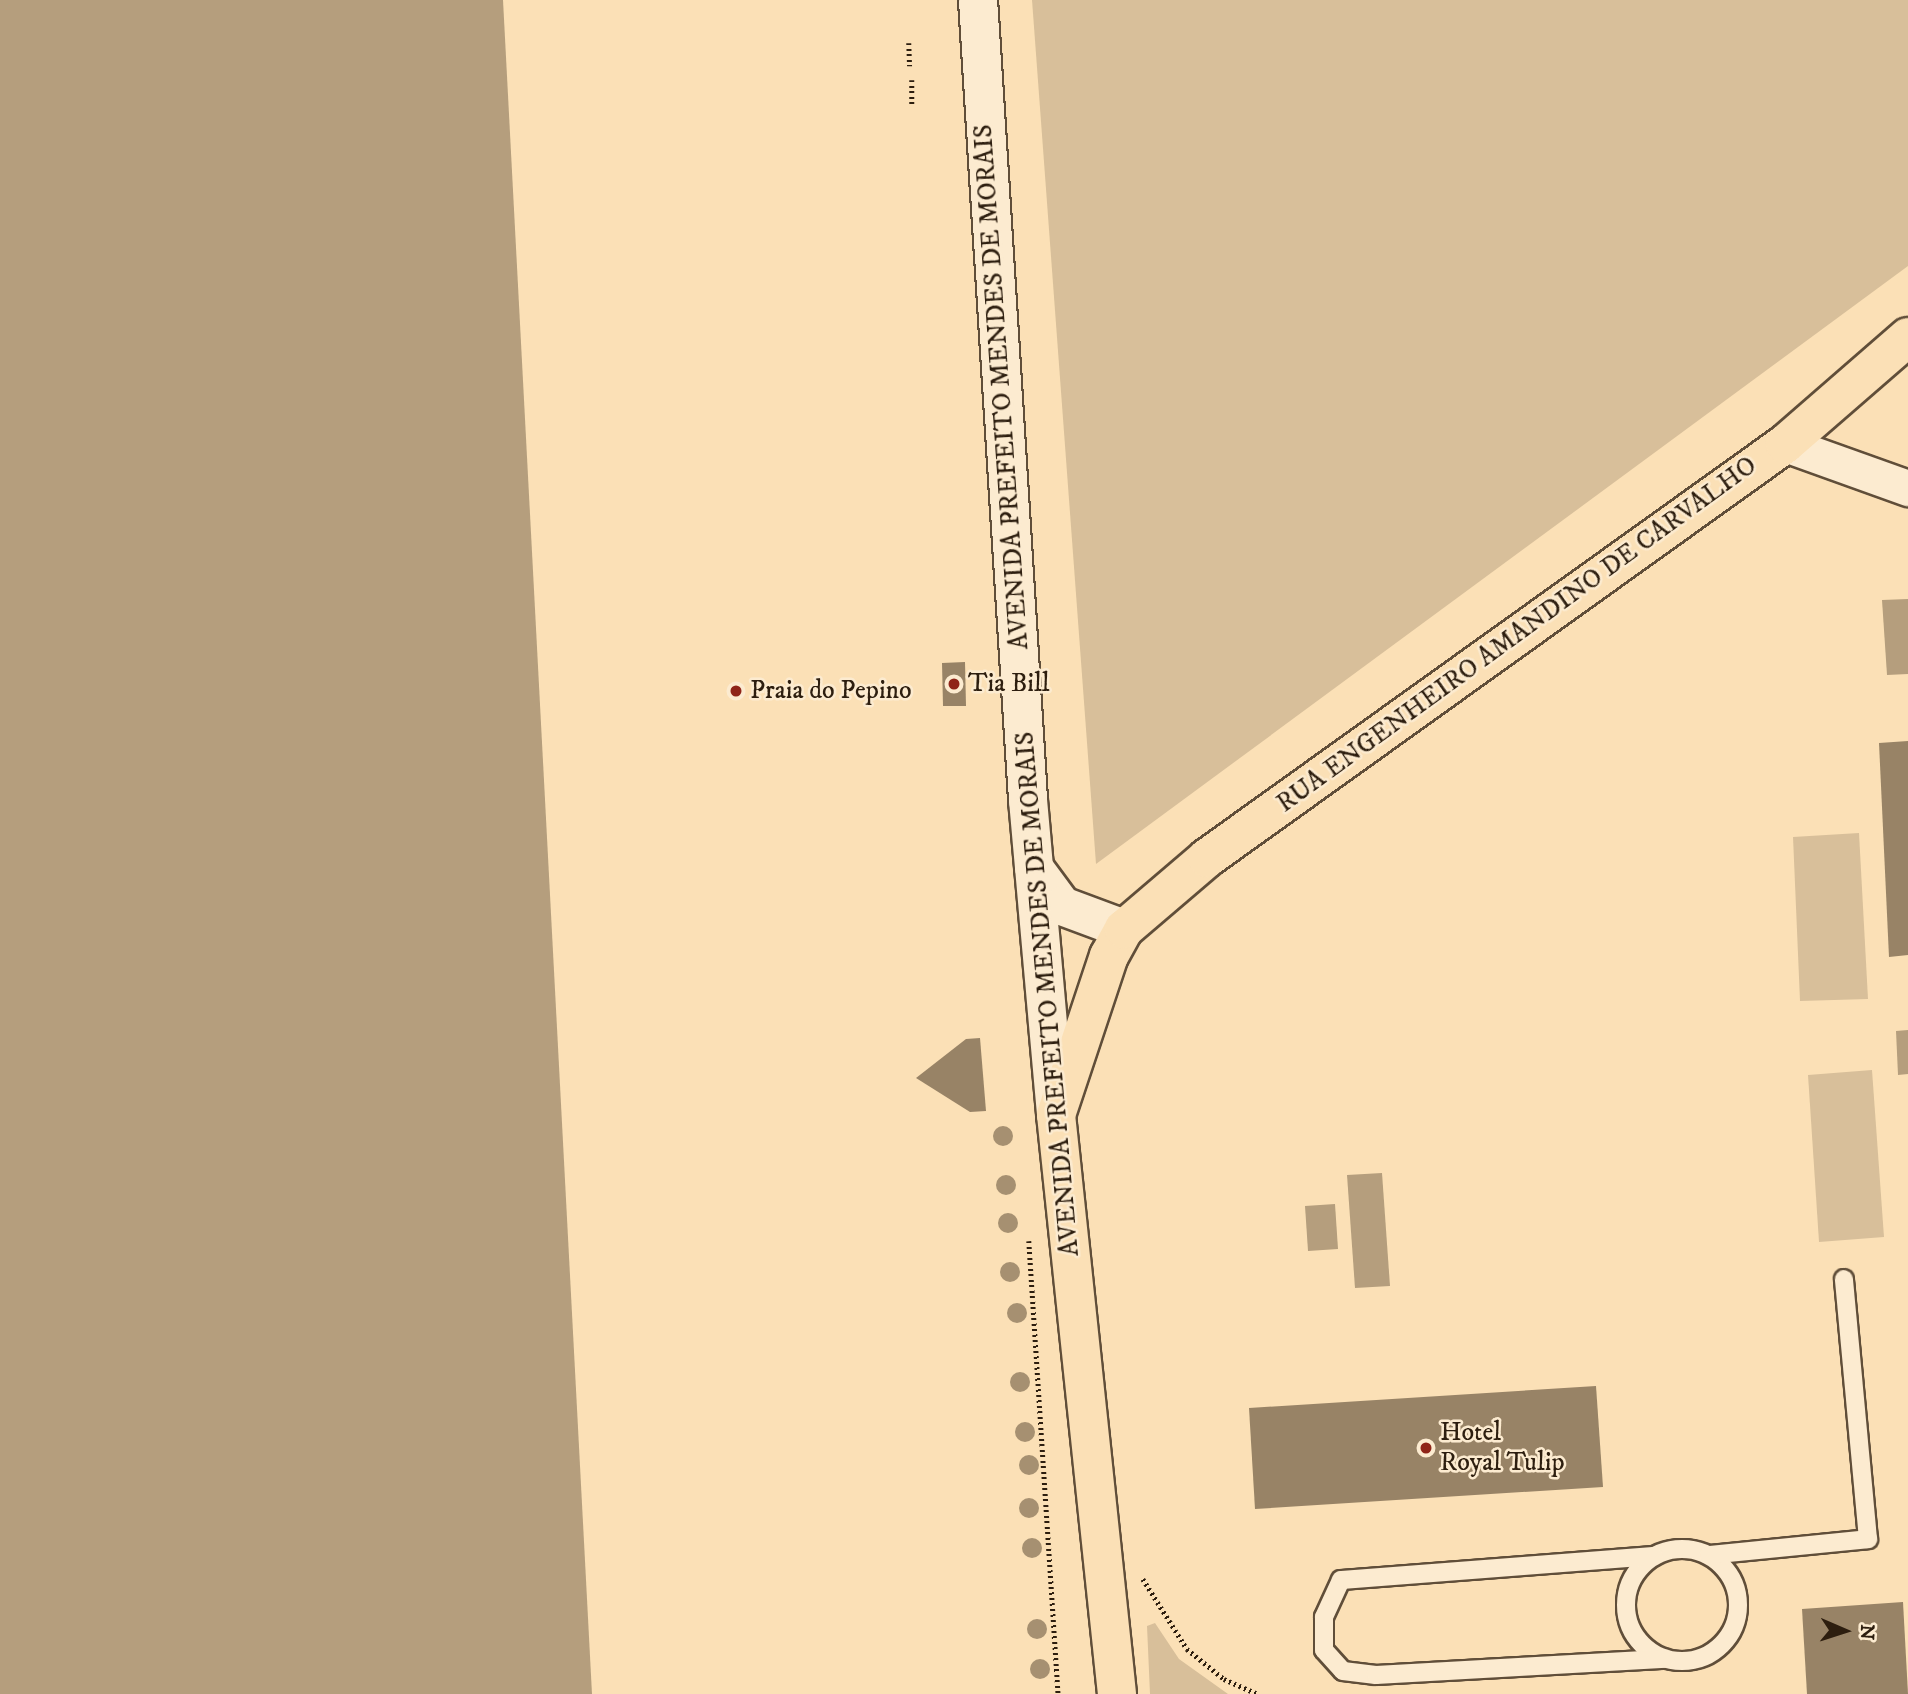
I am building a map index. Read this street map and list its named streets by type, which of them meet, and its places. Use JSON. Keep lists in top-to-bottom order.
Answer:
{
  "streets": {
    "main road": ["AVENIDA PREFEITO MENDES DE MORAIS", "RUA ENGENHEIRO AMANDINO DE CARVALHO"]
  },
  "crossings": [
    ["AVENIDA PREFEITO MENDES DE MORAIS", "RUA ENGENHEIRO AMANDINO DE CARVALHO"]
  ],
  "places": ["Tia Bill", "Praia do Pepino", "Hotel Royal Tulip"],
  "north": "right"
}
